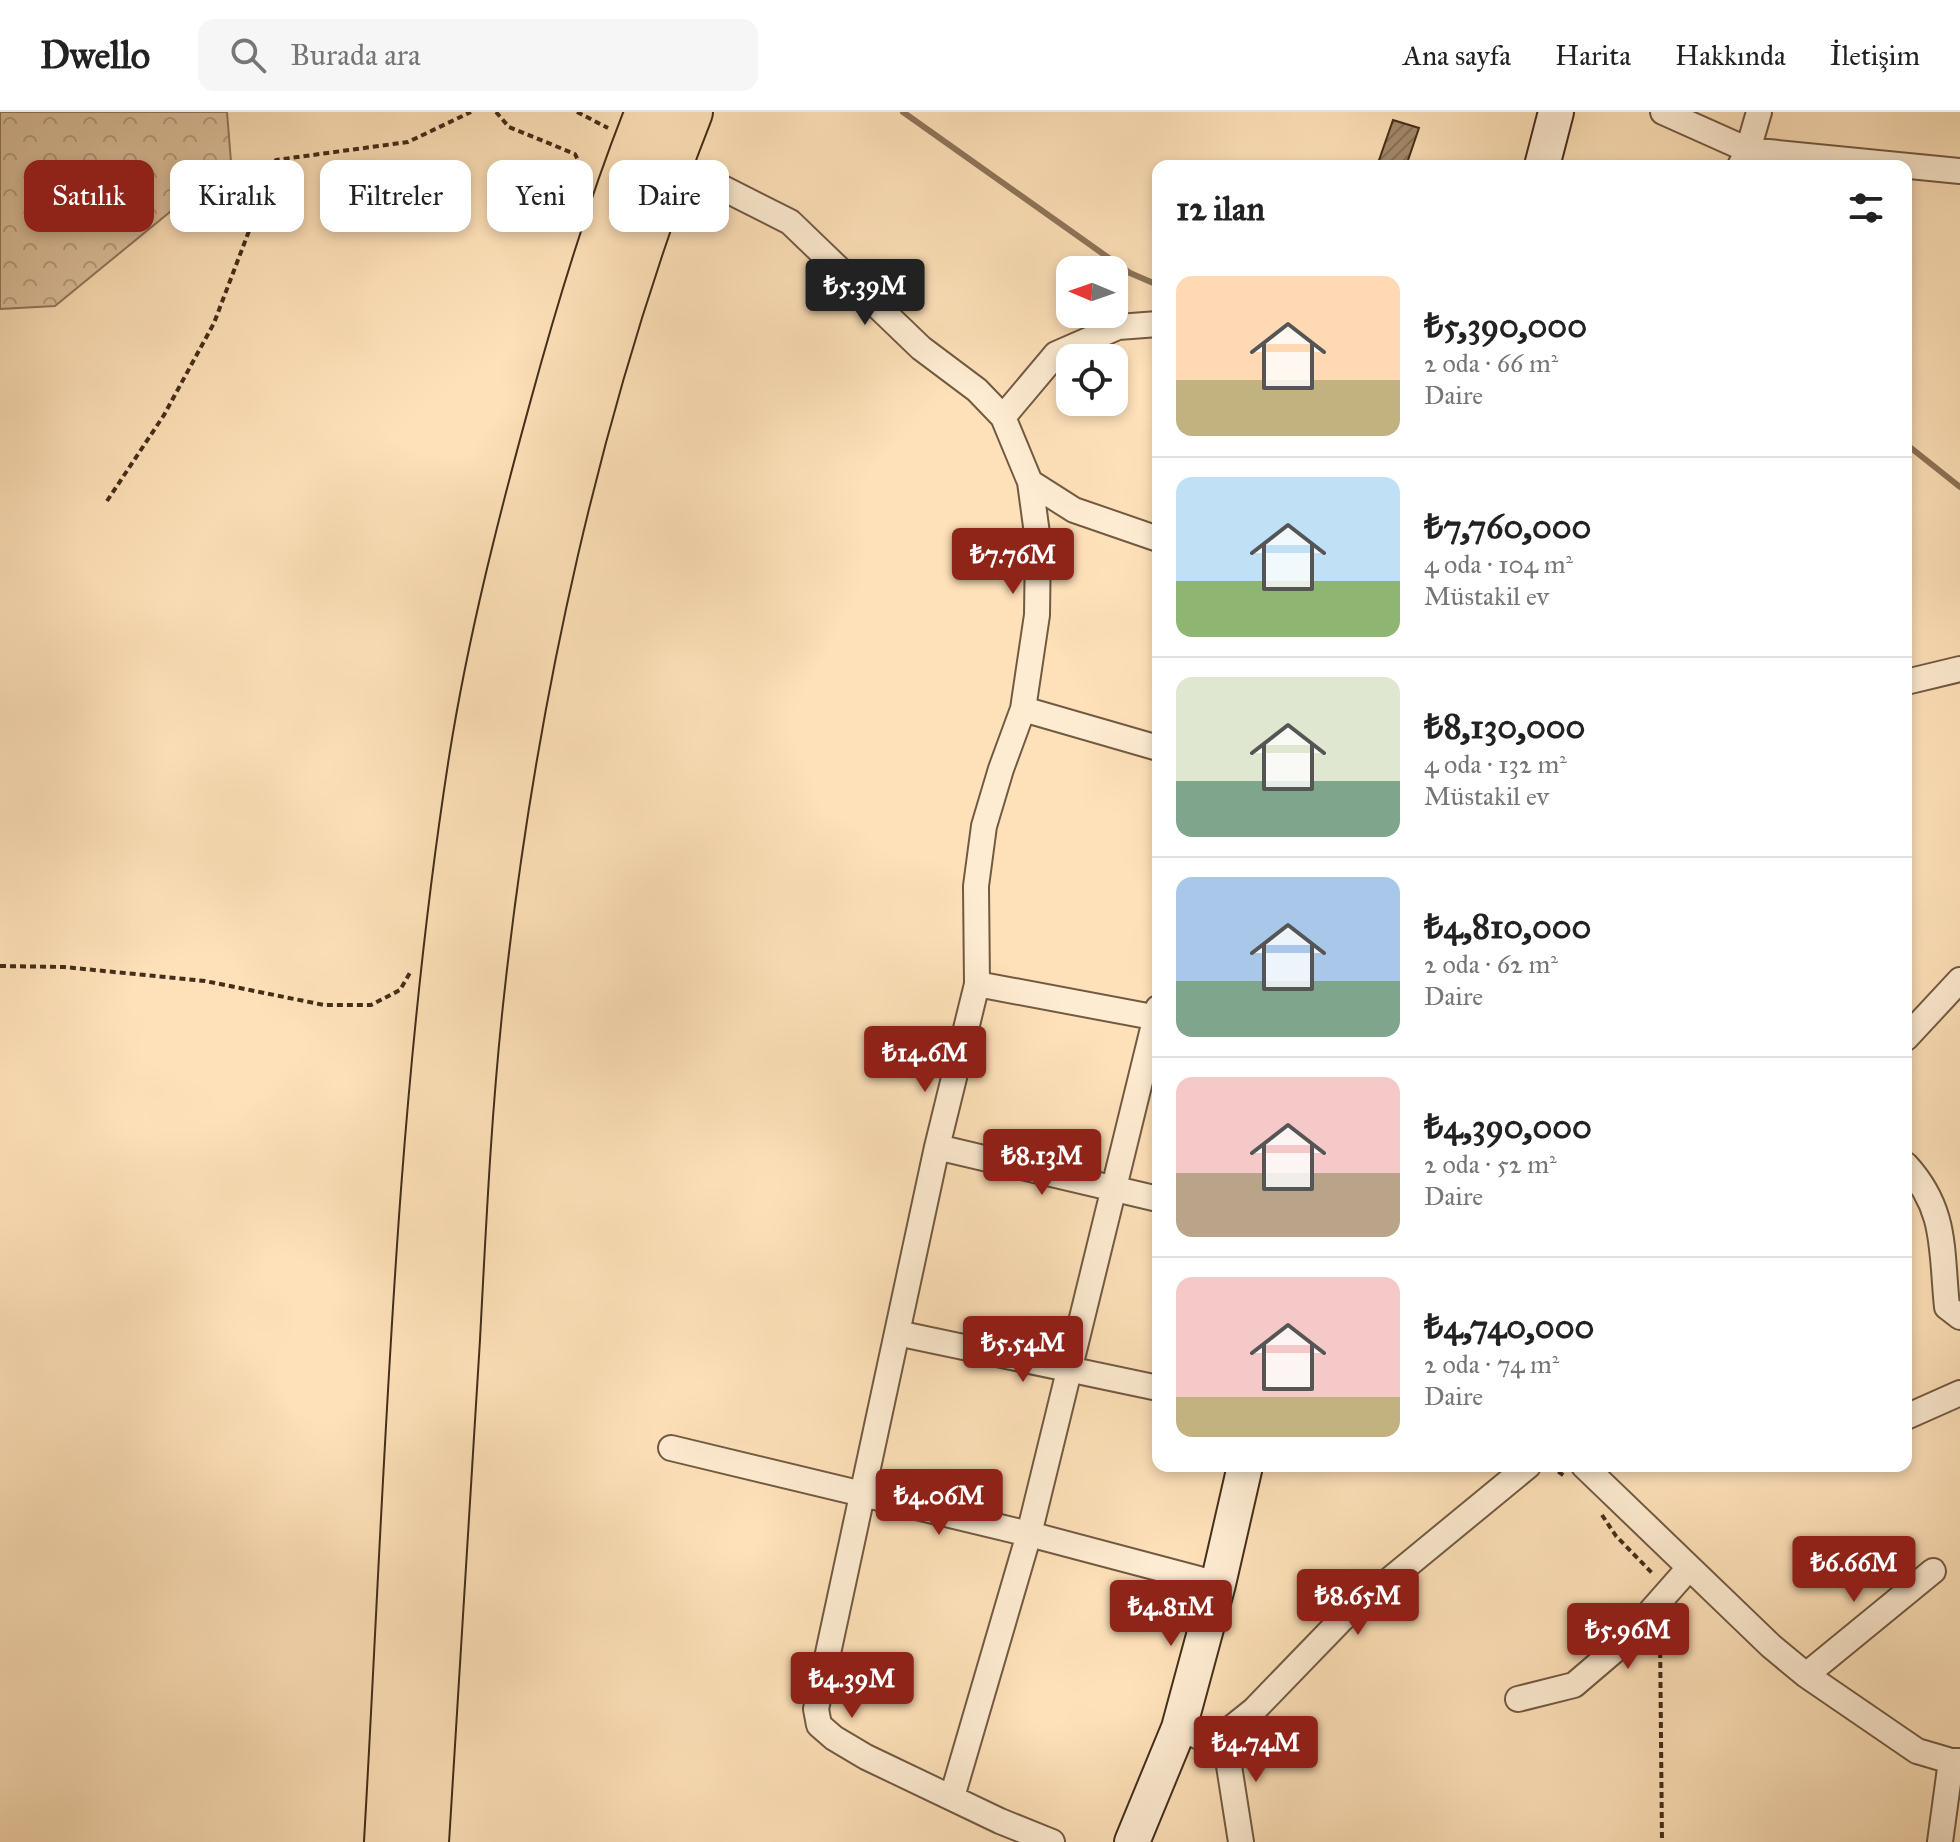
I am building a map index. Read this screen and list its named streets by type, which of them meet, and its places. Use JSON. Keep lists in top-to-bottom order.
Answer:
{
  "north": "left",
  "page": {
    "header": "Dwello",
    "search": "Burada ara",
    "nav": [
      "Ana sayfa",
      "Harita",
      "Hakkında",
      "İletişim"
    ],
    "chip": [
      "Satılık",
      "Kiralık",
      "Filtreler",
      "Yeni",
      "Daire"
    ],
    "heading": "12 ilan",
    "list": [
      {
        "name": "₺5,390,000",
        "note": "2 oda · 66 m² · Daire"
      },
      {
        "name": "₺7,760,000",
        "note": "4 oda · 104 m² · Müstakil ev"
      },
      {
        "name": "₺8,130,000",
        "note": "4 oda · 132 m² · Müstakil ev"
      },
      {
        "name": "₺4,810,000",
        "note": "2 oda · 62 m² · Daire"
      },
      {
        "name": "₺4,390,000",
        "note": "2 oda · 52 m² · Daire"
      },
      {
        "name": "₺4,740,000",
        "note": "2 oda · 74 m² · Daire"
      }
    ],
    "price": [
      "₺5.39M",
      "₺7.76M",
      "₺14.6M",
      "₺8.13M",
      "₺5.54M",
      "₺4.06M",
      "₺6.66M",
      "₺8.65M",
      "₺4.81M",
      "₺5.96M",
      "₺4.39M",
      "₺4.74M"
    ]
  }
}
